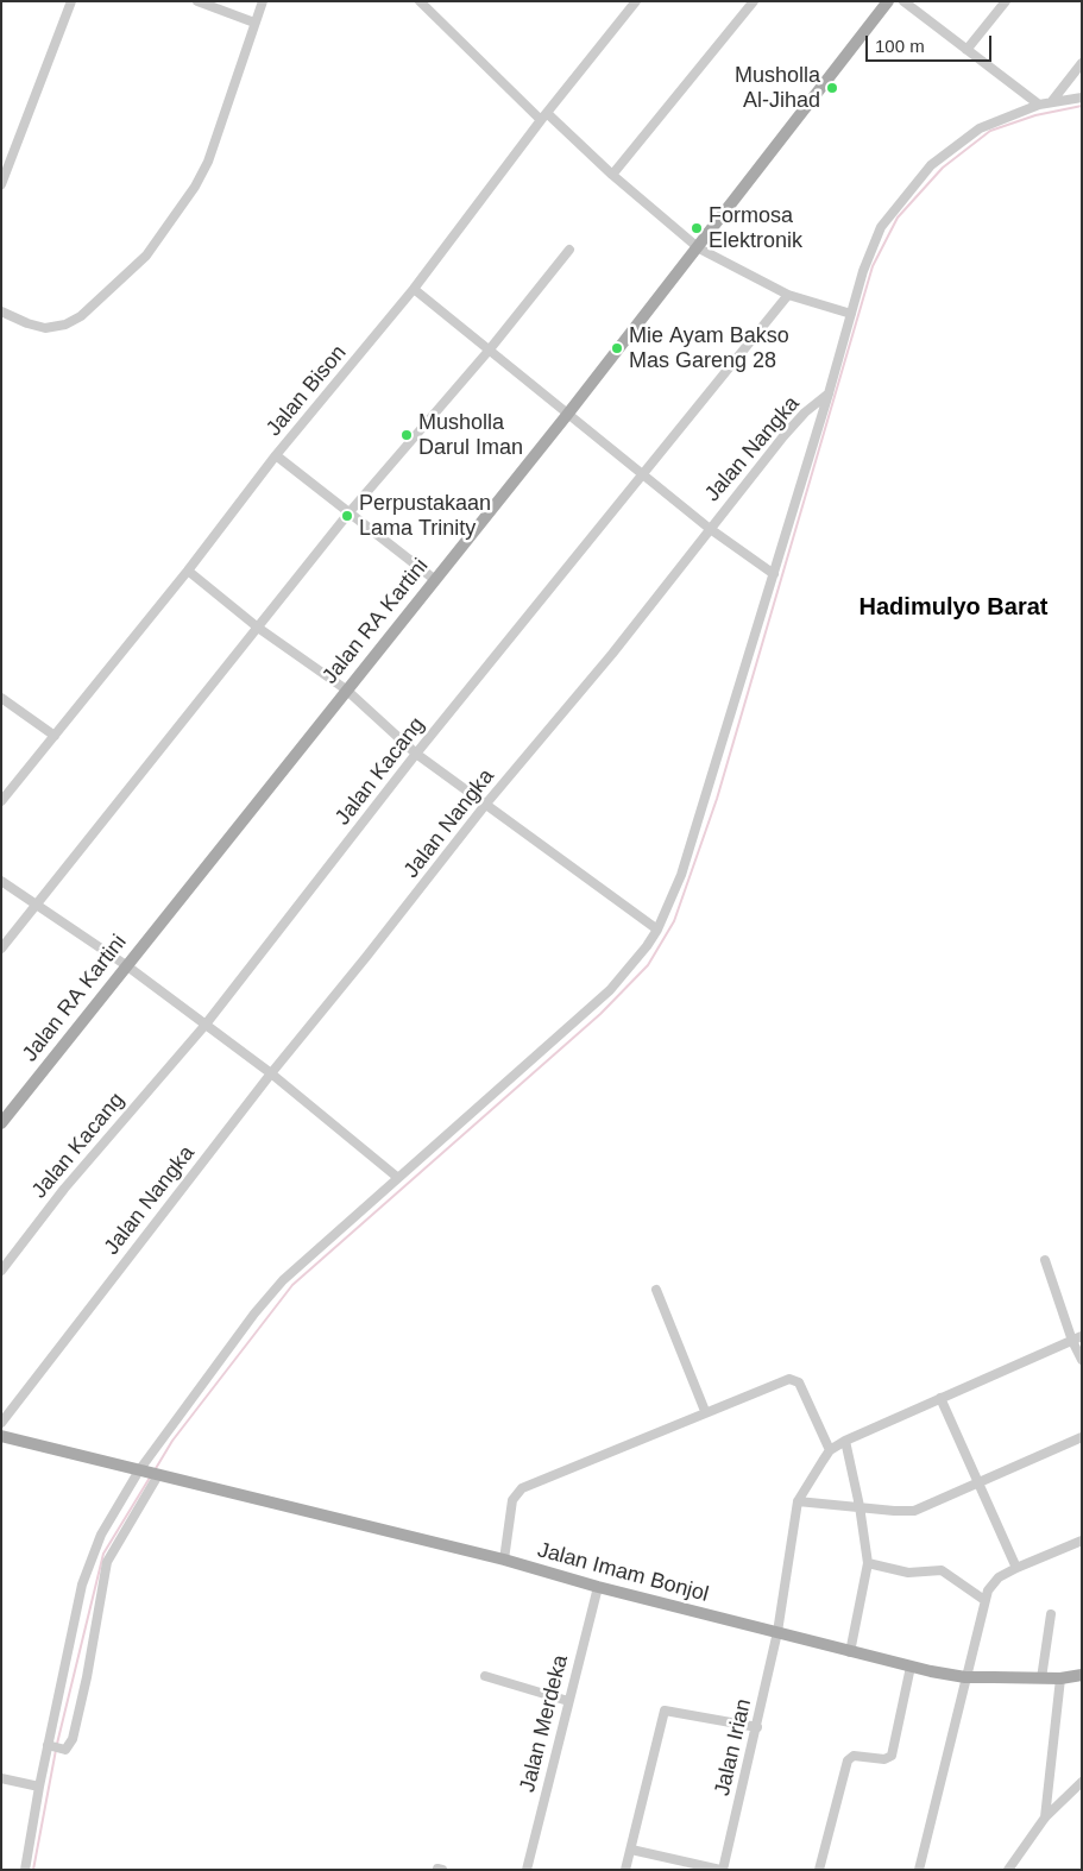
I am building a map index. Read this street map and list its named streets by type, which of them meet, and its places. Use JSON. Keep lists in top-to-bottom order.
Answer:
{
  "streets": {
    "main road": ["Jalan RA Kartini", "Jalan Imam Bonjol"],
    "street": [
      "Jalan Bison",
      "Jalan Nangka",
      "Jalan Kacang",
      "Jalan Merdeka",
      "Jalan Irian"
    ]
  },
  "crossings": [
    ["Jalan Nangka", "Jalan Imam Bonjol"],
    ["Jalan Imam Bonjol", "Jalan Merdeka"],
    ["Jalan Imam Bonjol", "Jalan Irian"]
  ],
  "districts": ["Hadimulyo Barat"],
  "places": [
    "Musholla Al-Jihad",
    "Formosa Elektronik",
    "Mie Ayam Bakso Mas Gareng 28",
    "Musholla Darul Iman",
    "Perpustakaan Lama Trinity"
  ],
  "scale_bar": "100 m"
}
